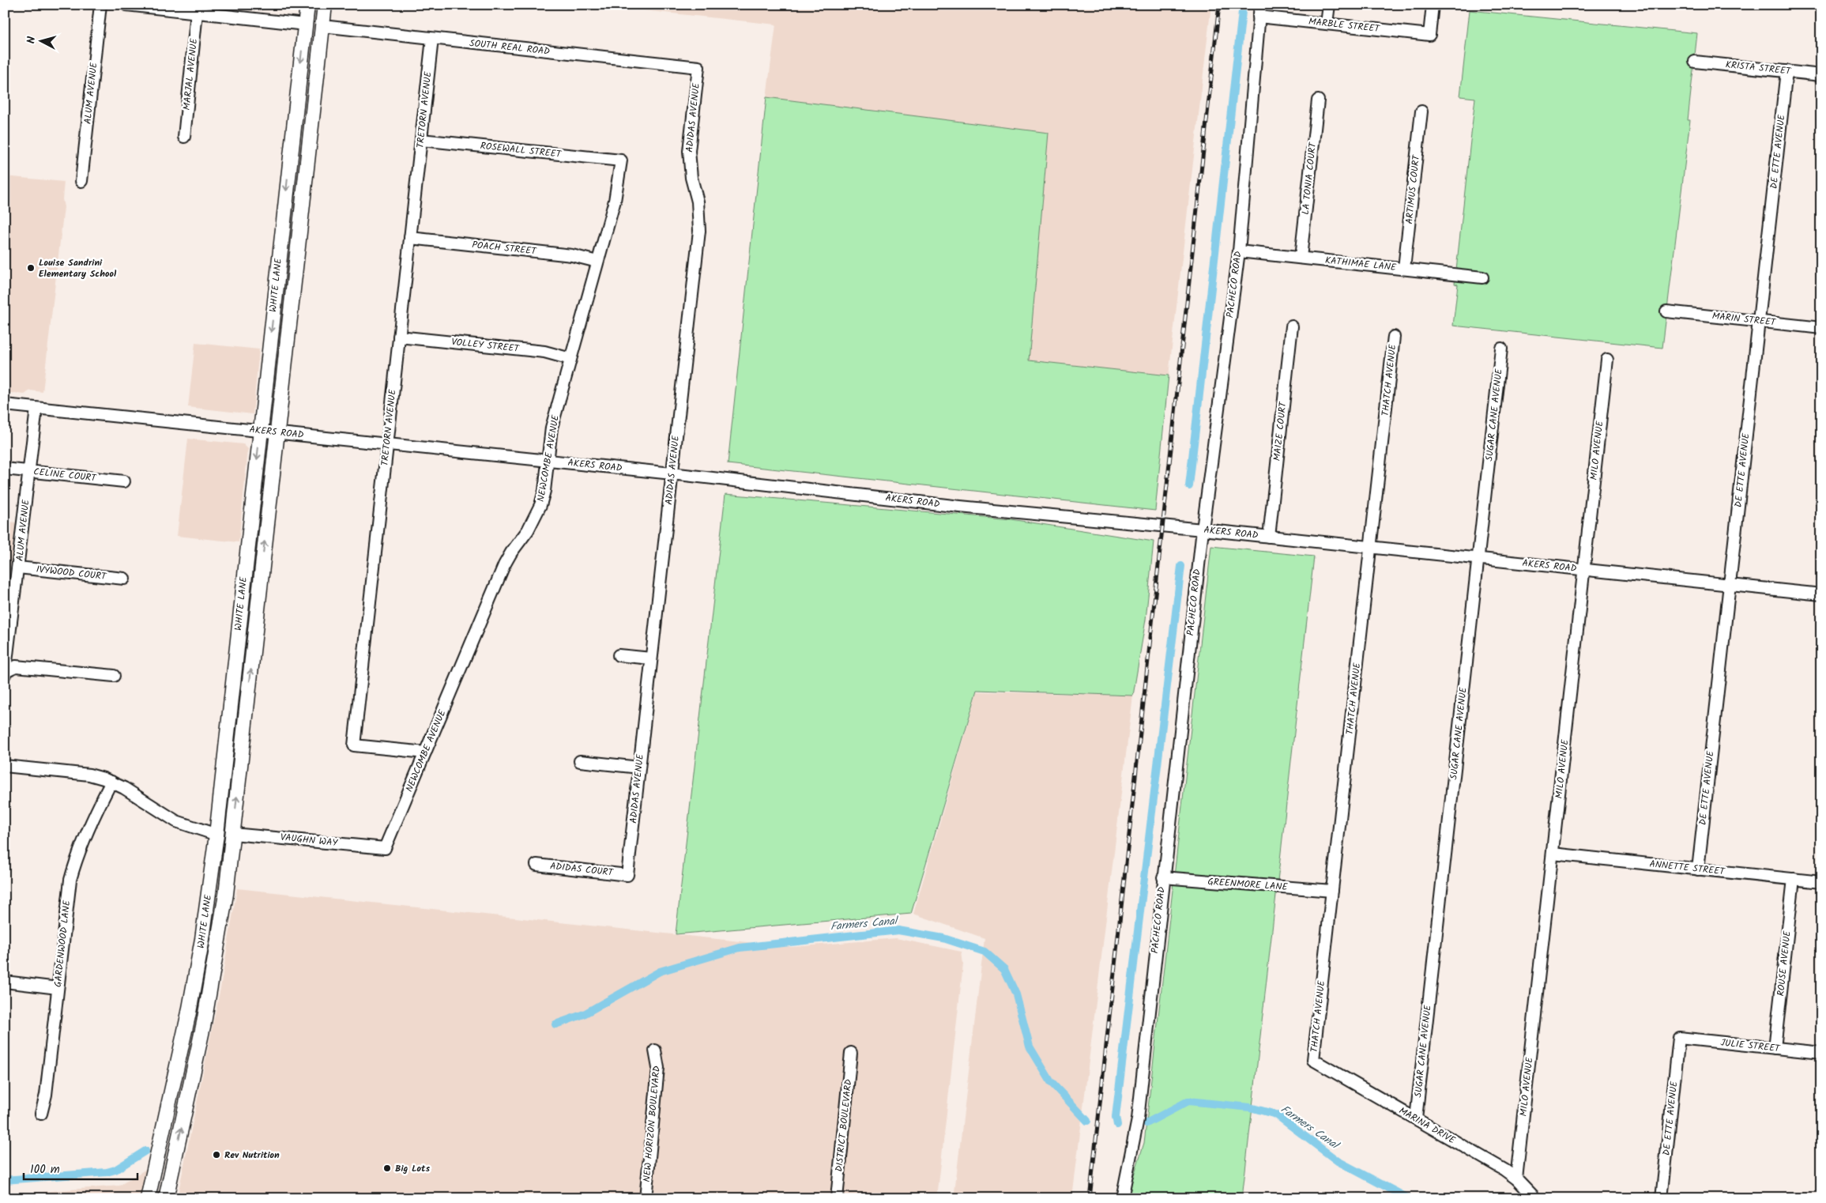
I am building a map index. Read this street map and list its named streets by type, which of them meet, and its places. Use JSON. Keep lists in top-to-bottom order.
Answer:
{
  "streets": {
    "main road": ["WHITE LANE"],
    "street": [
      "MARBLE STREET",
      "SOUTH REAL ROAD",
      "KRISTA STREET",
      "MARJAL AVENUE",
      "ALUM AVENUE",
      "TRETORN AVENUE",
      "ADIDAS AVENUE",
      "ROSEWALL STREET",
      "DE ETTE AVENUE",
      "LA TONIA COURT",
      "ARTIMUS COURT",
      "POACH STREET",
      "KATHIMAE LANE",
      "PACHECO ROAD",
      "MARIN STREET",
      "VOLLEY STREET",
      "THATCH AVENUE",
      "SUGAR CANE AVENUE",
      "MAIZE COURT",
      "AKERS ROAD",
      "MILO AVENUE",
      "NEWCOMBE AVENUE",
      "CELINE COURT",
      "IVYWOOD COURT",
      "VAUGHN WAY",
      "ANNETTE STREET",
      "ADIDAS COURT",
      "GREENMORE LANE",
      "GARDENWOOD LANE",
      "ROUSE AVENUE",
      "JULIE STREET",
      "NEW HORIZON BOULEVARD",
      "DISTRICT BOULEVARD",
      "MARINA DRIVE"
    ]
  },
  "crossings": [
    ["MARBLE STREET", "PACHECO ROAD"],
    ["SOUTH REAL ROAD", "TRETORN AVENUE"],
    ["SOUTH REAL ROAD", "ADIDAS AVENUE"],
    ["SOUTH REAL ROAD", "WHITE LANE"],
    ["KRISTA STREET", "DE ETTE AVENUE"],
    ["ALUM AVENUE", "AKERS ROAD"],
    ["ALUM AVENUE", "CELINE COURT"],
    ["ALUM AVENUE", "IVYWOOD COURT"],
    ["TRETORN AVENUE", "ROSEWALL STREET"],
    ["TRETORN AVENUE", "POACH STREET"],
    ["TRETORN AVENUE", "VOLLEY STREET"],
    ["TRETORN AVENUE", "AKERS ROAD"],
    ["TRETORN AVENUE", "NEWCOMBE AVENUE"],
    ["ADIDAS AVENUE", "AKERS ROAD"],
    ["ADIDAS AVENUE", "ADIDAS COURT"],
    ["ROSEWALL STREET", "NEWCOMBE AVENUE"],
    ["DE ETTE AVENUE", "MARIN STREET"],
    ["DE ETTE AVENUE", "AKERS ROAD"],
    ["DE ETTE AVENUE", "ANNETTE STREET"],
    ["DE ETTE AVENUE", "JULIE STREET"],
    ["LA TONIA COURT", "KATHIMAE LANE"],
    ["ARTIMUS COURT", "KATHIMAE LANE"],
    ["POACH STREET", "NEWCOMBE AVENUE"],
    ["KATHIMAE LANE", "PACHECO ROAD"],
    ["PACHECO ROAD", "AKERS ROAD"],
    ["PACHECO ROAD", "GREENMORE LANE"],
    ["WHITE LANE", "AKERS ROAD"],
    ["WHITE LANE", "VAUGHN WAY"],
    ["VOLLEY STREET", "NEWCOMBE AVENUE"],
    ["THATCH AVENUE", "AKERS ROAD"],
    ["THATCH AVENUE", "GREENMORE LANE"],
    ["THATCH AVENUE", "MARINA DRIVE"],
    ["SUGAR CANE AVENUE", "AKERS ROAD"],
    ["SUGAR CANE AVENUE", "MARINA DRIVE"],
    ["MAIZE COURT", "AKERS ROAD"],
    ["AKERS ROAD", "MILO AVENUE"],
    ["AKERS ROAD", "NEWCOMBE AVENUE"],
    ["MILO AVENUE", "ANNETTE STREET"],
    ["MILO AVENUE", "MARINA DRIVE"],
    ["NEWCOMBE AVENUE", "VAUGHN WAY"],
    ["ANNETTE STREET", "ROUSE AVENUE"],
    ["ROUSE AVENUE", "JULIE STREET"]
  ],
  "water": ["Farmers Canal"],
  "places": ["Louise Sandrini Elementary School", "Rev Nutrition", "Big Lots"],
  "scale_bar": "100 m",
  "north": "left"
}
